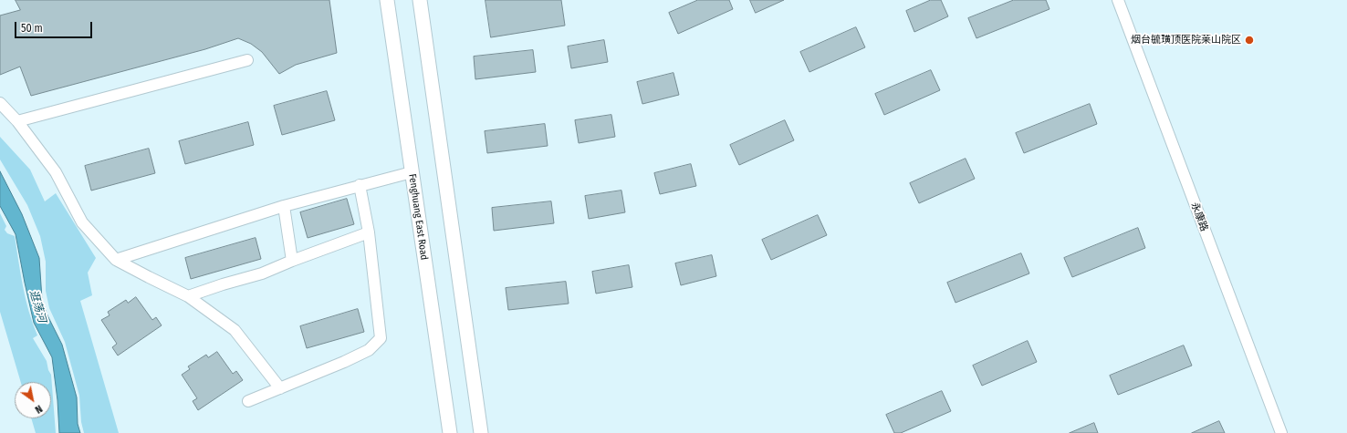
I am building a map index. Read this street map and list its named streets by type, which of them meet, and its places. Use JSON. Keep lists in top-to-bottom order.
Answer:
{
  "streets": {
    "street": ["Fenghuang East Road", "永康路"]
  },
  "water": ["逛荡河"],
  "places": ["烟台毓璜顶医院莱山院区"],
  "scale_bar": "50 m",
  "north": "bottom right"
}
